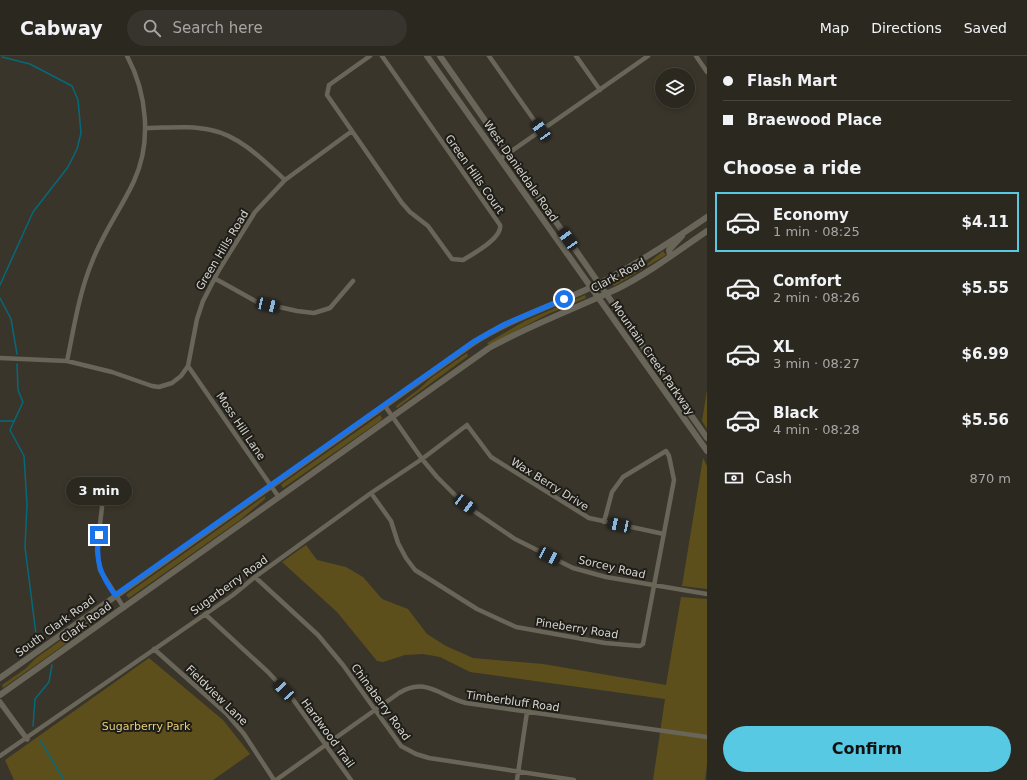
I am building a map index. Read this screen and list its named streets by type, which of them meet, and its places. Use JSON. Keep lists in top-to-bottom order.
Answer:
{
  "streets": {
    "main road": [
      "West Danieldale Road",
      "Clark Road",
      "Mountain Creek Parkway",
      "South Clark Road"
    ],
    "street": [
      "Green Hills Court",
      "Green Hills Road",
      "Moss Hill Lane",
      "Wax Berry Drive",
      "Sorcey Road",
      "Sugarberry Road",
      "Pineberry Road",
      "Fieldview Lane",
      "Timberbluff Road",
      "Chinaberry Road",
      "Hardwood Trail"
    ]
  },
  "crossings": [
    ["West Danieldale Road", "Clark Road"],
    ["West Danieldale Road", "Mountain Creek Parkway"],
    ["West Danieldale Road", "South Clark Road"],
    ["Green Hills Court", "Green Hills Road"],
    ["Green Hills Road", "Moss Hill Lane"],
    ["Clark Road", "Mountain Creek Parkway"],
    ["Clark Road", "Moss Hill Lane"],
    ["Clark Road", "Sorcey Road"],
    ["Moss Hill Lane", "South Clark Road"],
    ["Wax Berry Drive", "Sugarberry Road"],
    ["Wax Berry Drive", "Pineberry Road"],
    ["Sorcey Road", "Sugarberry Road"],
    ["Sorcey Road", "South Clark Road"],
    ["Sorcey Road", "Pineberry Road"],
    ["Sugarberry Road", "Pineberry Road"],
    ["Sugarberry Road", "Fieldview Lane"],
    ["Sugarberry Road", "Chinaberry Road"],
    ["Sugarberry Road", "Hardwood Trail"],
    ["Fieldview Lane", "Timberbluff Road"],
    ["Timberbluff Road", "Chinaberry Road"],
    ["Timberbluff Road", "Hardwood Trail"]
  ],
  "parks": ["Sugarberry Park"],
  "page": {
    "header": "Cabway",
    "search": "Search here",
    "nav": ["Map", "Directions", "Saved"],
    "banner": ["Flash Mart", "Braewood Place"],
    "heading": "Choose a ride",
    "list": [
      {
        "name": "Economy",
        "note": "1 min · 08:25",
        "value": "$4.11"
      },
      {
        "name": "Comfort",
        "note": "2 min · 08:26",
        "value": "$5.55"
      },
      {
        "name": "XL",
        "note": "3 min · 08:27",
        "value": "$6.99"
      },
      {
        "name": "Black",
        "note": "4 min · 08:28",
        "value": "$5.56"
      }
    ],
    "pay": ["Cash", "870 m"],
    "bubble": "3 min",
    "buttons": "Confirm"
  }
}
